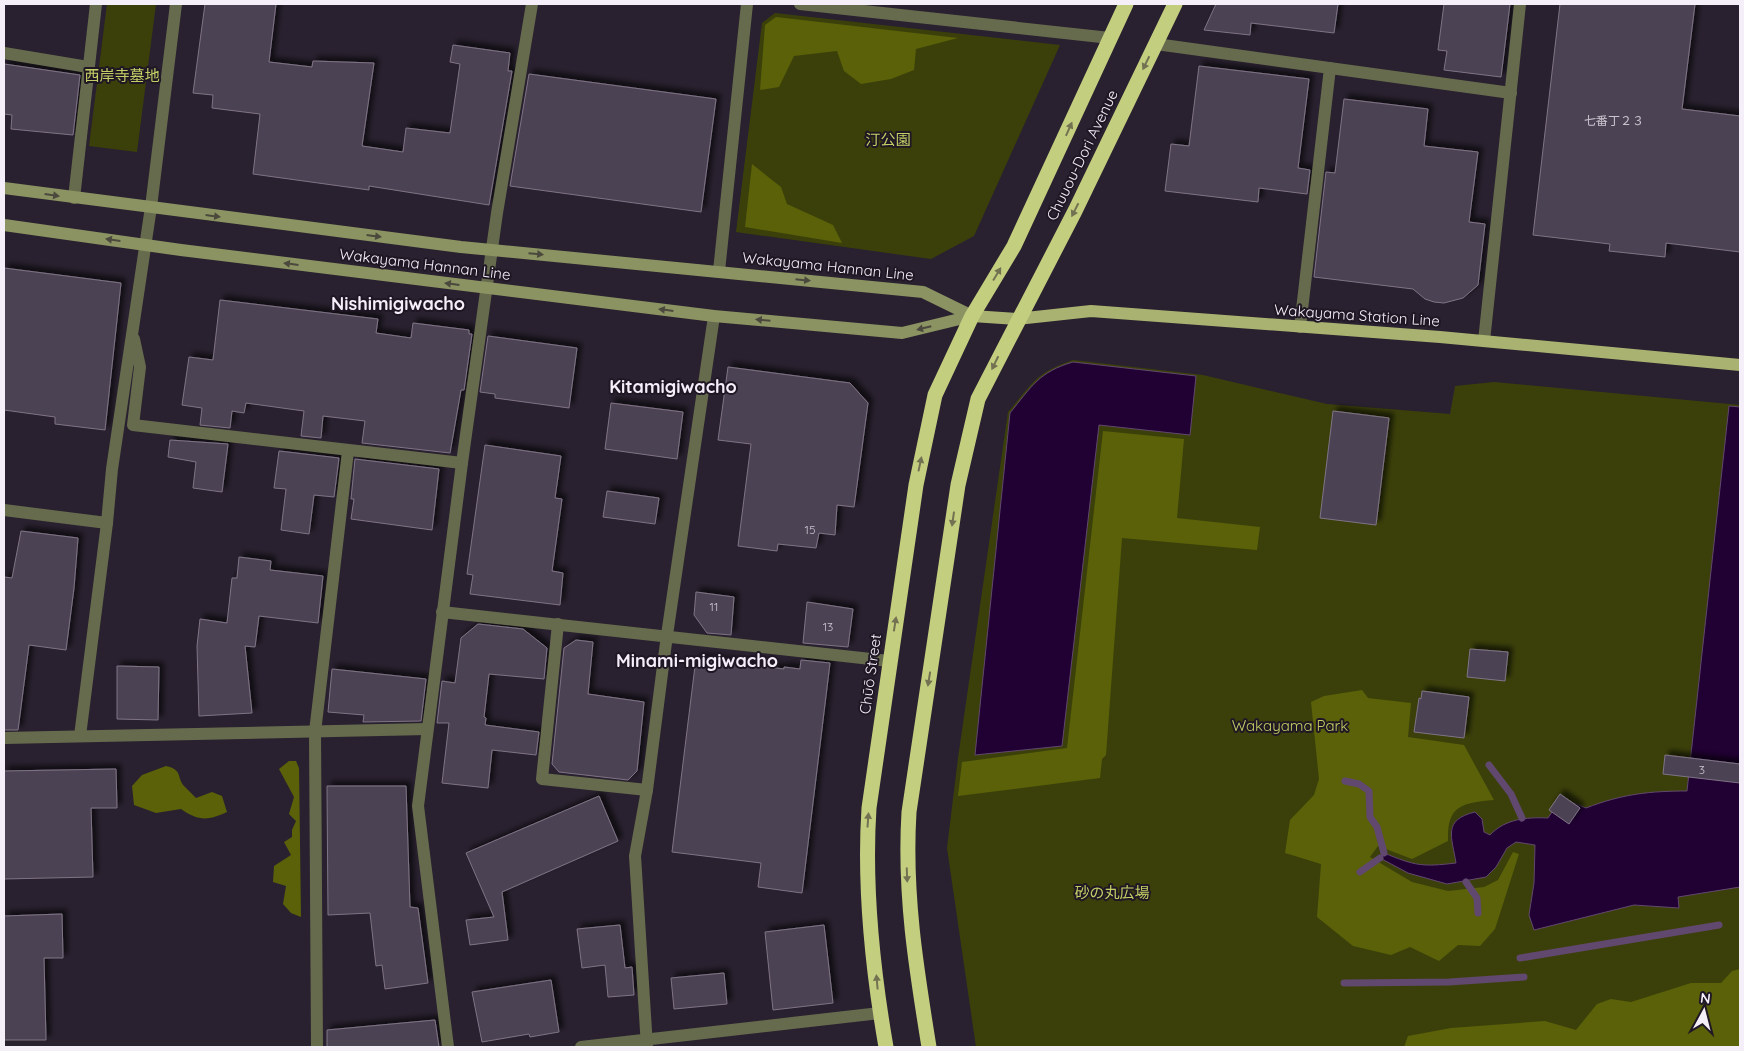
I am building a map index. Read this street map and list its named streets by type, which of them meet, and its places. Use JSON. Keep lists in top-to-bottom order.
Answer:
{
  "streets": {
    "highway": ["Chuuou-Dori Avenue", "Chūō Street"],
    "main road": ["Wakayama Hannan Line", "Wakayama Station Line"]
  },
  "crossings": [
    ["Chuuou-Dori Avenue", "Wakayama Hannan Line"],
    ["Chuuou-Dori Avenue", "Wakayama Station Line"],
    ["Chuuou-Dori Avenue", "Chūō Street"],
    ["Wakayama Hannan Line", "Wakayama Station Line"],
    ["Wakayama Hannan Line", "Chūō Street"],
    ["Wakayama Station Line", "Chūō Street"]
  ],
  "districts": ["Nishimigiwacho", "Kitamigiwacho", "Minami-migiwacho"],
  "parks": [
    "西岸寺墓地",
    "汀公園",
    "Wakayama Park",
    "砂の丸広場"
  ],
  "house_numbers": [
    "七番丁２３",
    "15",
    "11",
    "13",
    "3"
  ],
  "north": "top"
}
